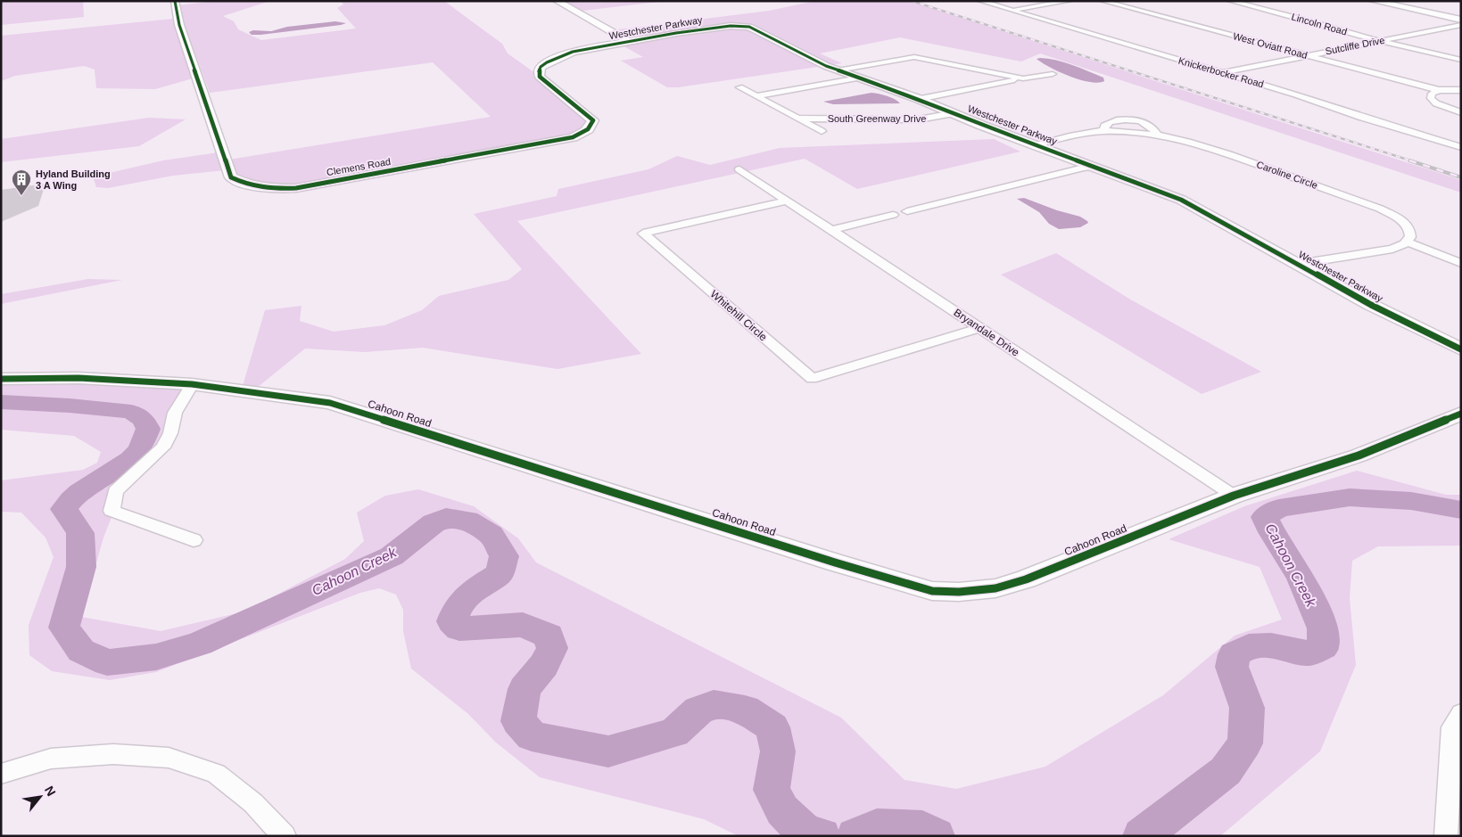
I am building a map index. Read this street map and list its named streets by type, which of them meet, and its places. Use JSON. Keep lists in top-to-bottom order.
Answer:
{
  "streets": {
    "street": [
      "Lincoln Road",
      "Westchester Parkway",
      "West Oviatt Road",
      "Sutcliffe Drive",
      "Knickerbocker Road",
      "South Greenway Drive",
      "Clemens Road",
      "Caroline Circle",
      "Whitehill Circle",
      "Bryandale Drive",
      "Cahoon Road"
    ]
  },
  "crossings": [
    ["Lincoln Road", "Sutcliffe Drive"],
    ["Westchester Parkway", "South Greenway Drive"],
    ["Westchester Parkway", "Clemens Road"],
    ["Westchester Parkway", "Caroline Circle"],
    ["West Oviatt Road", "Sutcliffe Drive"],
    ["Sutcliffe Drive", "Knickerbocker Road"],
    ["Whitehill Circle", "Bryandale Drive"],
    ["Bryandale Drive", "Cahoon Road"]
  ],
  "water": ["Cahoon Creek"],
  "places": {
    "building": ["Hyland Building 3 A Wing"]
  },
  "north": "top right"
}
